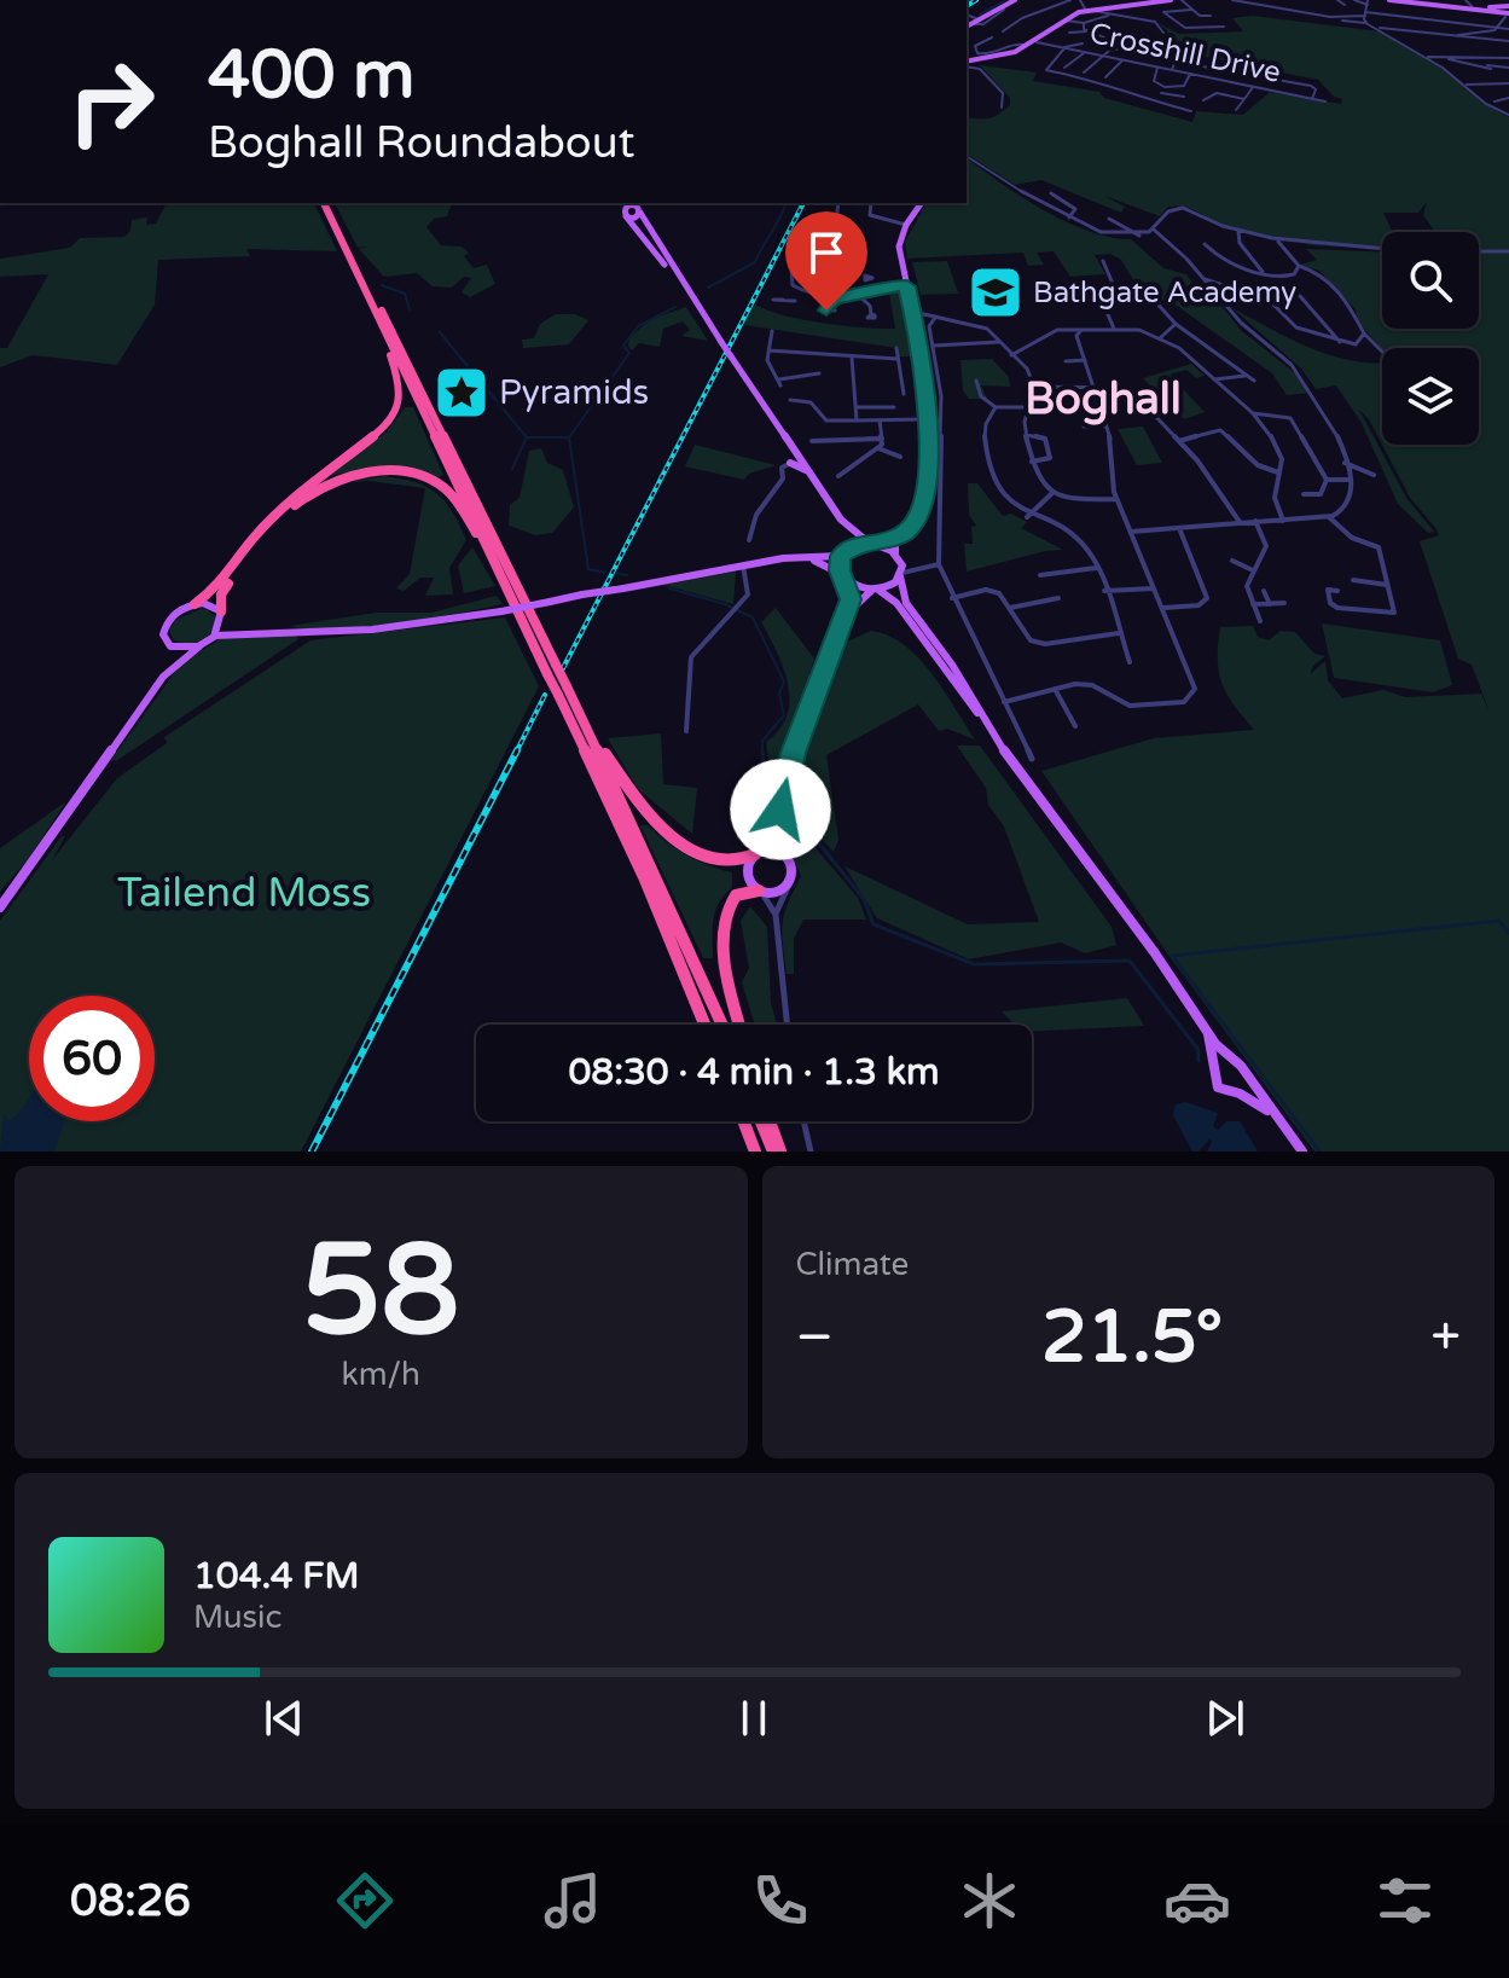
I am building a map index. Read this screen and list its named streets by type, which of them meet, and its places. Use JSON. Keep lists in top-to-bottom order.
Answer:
{
  "streets": {
    "street": ["Crosshill Drive"]
  },
  "districts": ["Boghall"],
  "parks": ["Tailend Moss"],
  "places": {
    "school or university": ["Bathgate Academy"],
    "place": ["Pyramids"]
  },
  "page": {
    "turn": ["400 m", "Boghall Roundabout"],
    "limit": "60",
    "trip": "08:30 · 4 min · 1.3 km",
    "tile": [
      ["58", "km/h"],
      "Climate"
    ],
    "heat": ["−", "21.5°", "+"],
    "song": ["104.4 FM", "Music"],
    "tabs": "08:26"
  }
}
